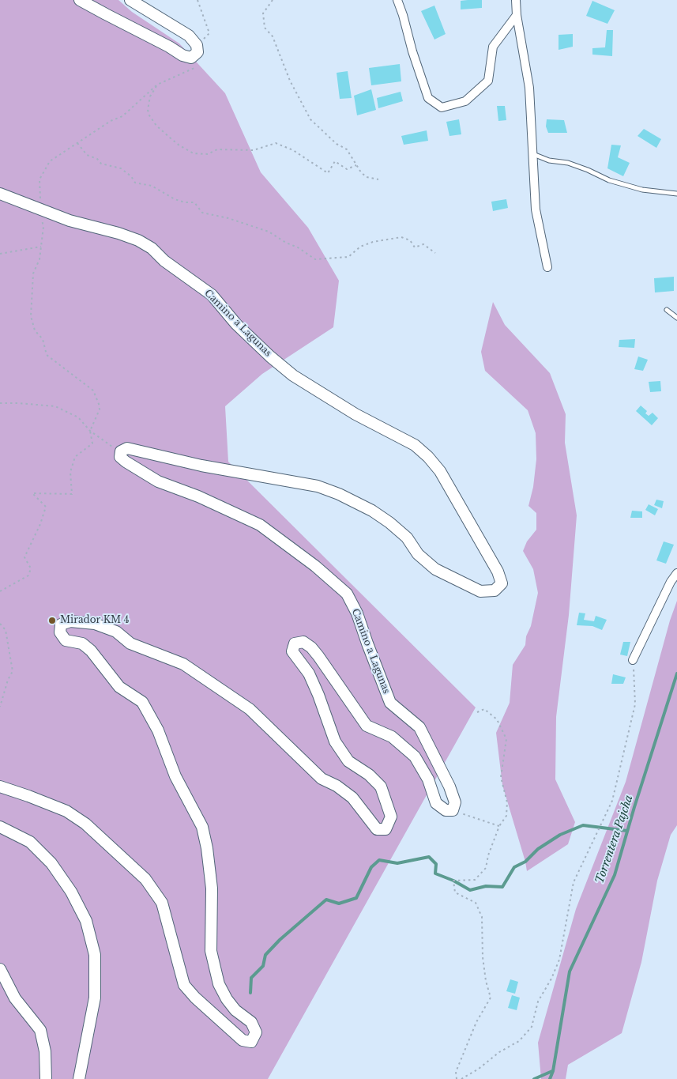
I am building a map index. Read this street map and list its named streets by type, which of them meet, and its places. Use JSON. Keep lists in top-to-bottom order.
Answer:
{
  "streets": {
    "street": ["Camino a Lagunas"]
  },
  "water": ["Torrentera Pajcha"],
  "places": ["Mirador KM 4"]
}
